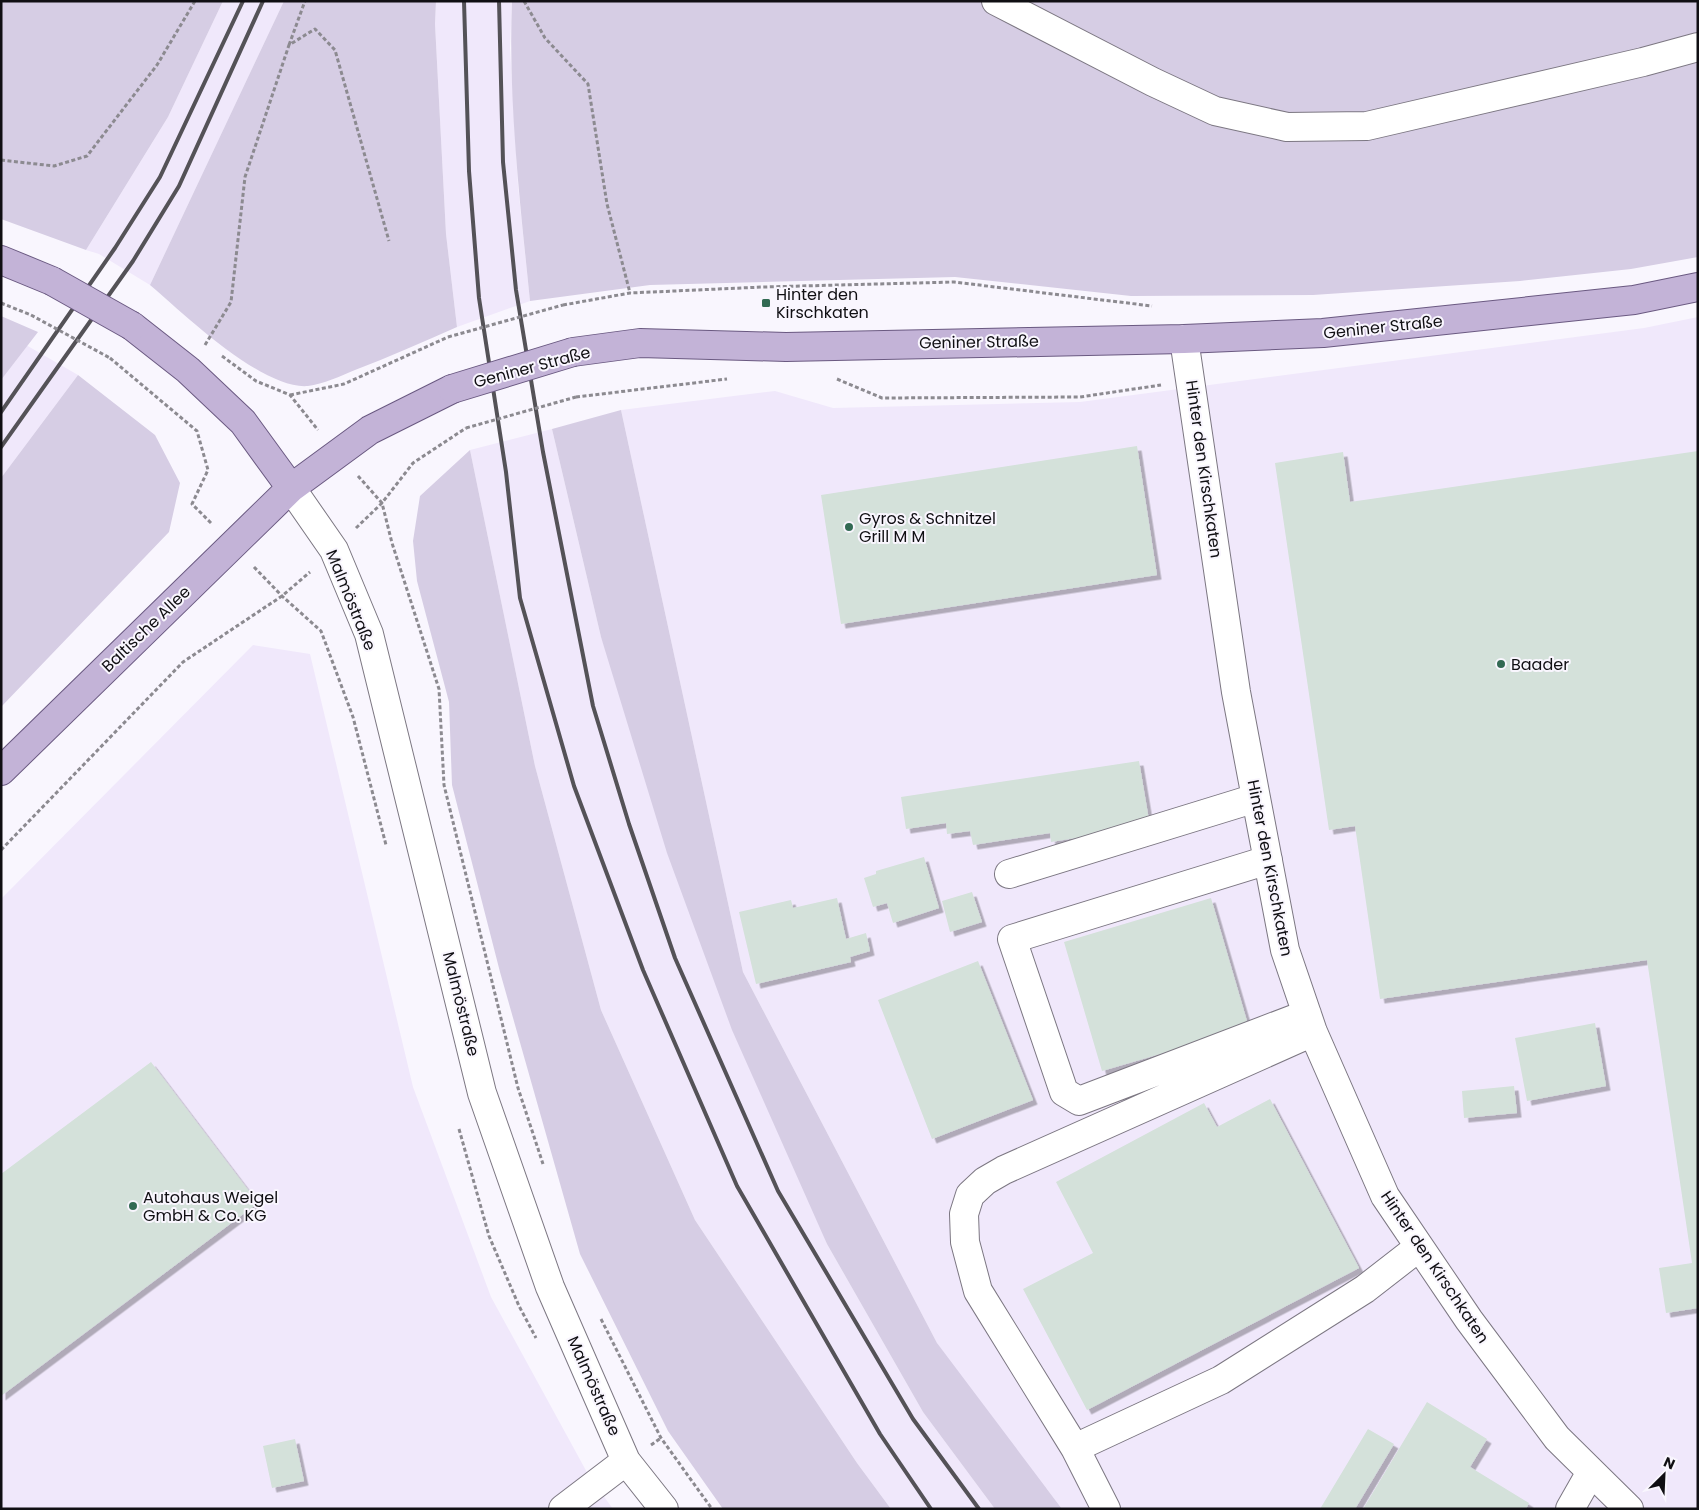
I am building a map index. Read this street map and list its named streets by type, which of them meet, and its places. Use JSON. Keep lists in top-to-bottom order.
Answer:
{
  "streets": {
    "main road": ["Geniner Straße", "Baltische Allee"],
    "street": ["Hinter den Kirschkaten", "Malmöstraße"]
  },
  "crossings": [
    ["Geniner Straße", "Hinter den Kirschkaten"],
    ["Geniner Straße", "Malmöstraße"],
    ["Geniner Straße", "Baltische Allee"],
    ["Malmöstraße", "Baltische Allee"]
  ],
  "places": {
    "transit": ["Hinter den Kirschkaten"],
    "other": ["Gyros & Schnitzel Grill M M", "Baader", "Autohaus Weigel GmbH & Co. KG"]
  },
  "north": "top right"
}
